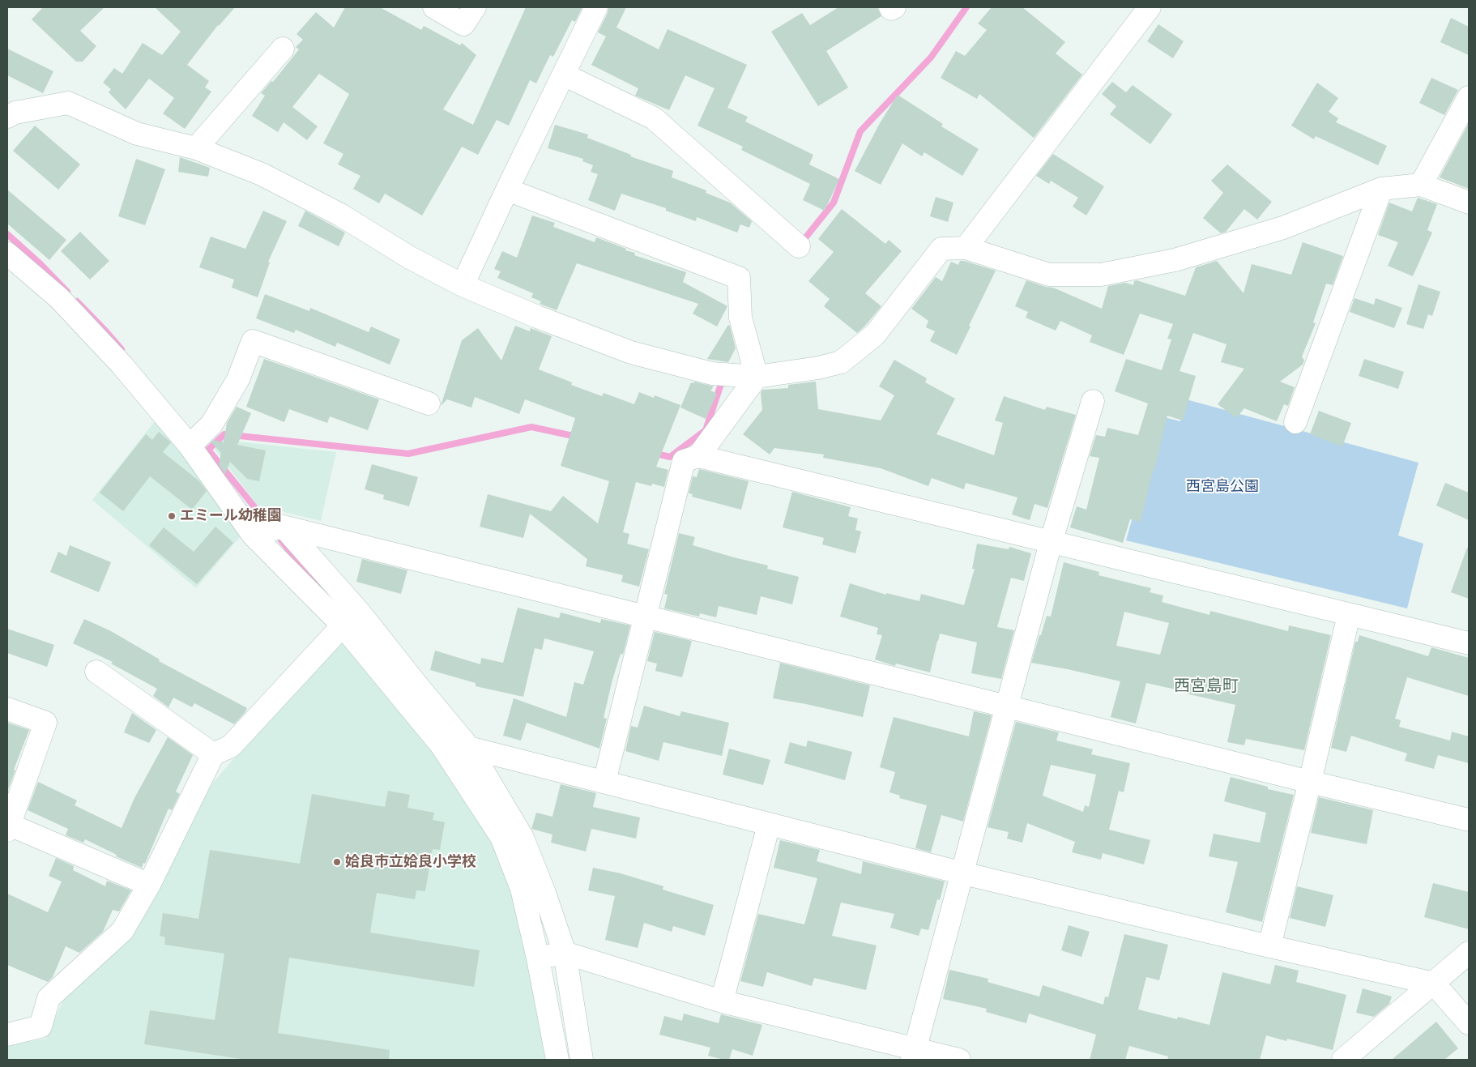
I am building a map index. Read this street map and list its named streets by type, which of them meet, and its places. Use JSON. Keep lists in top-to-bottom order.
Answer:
{
  "districts": ["西宮島町"],
  "parks": ["西宮島公園"],
  "places": ["エミール幼稚園", "姶良市立姶良小学校"]
}
